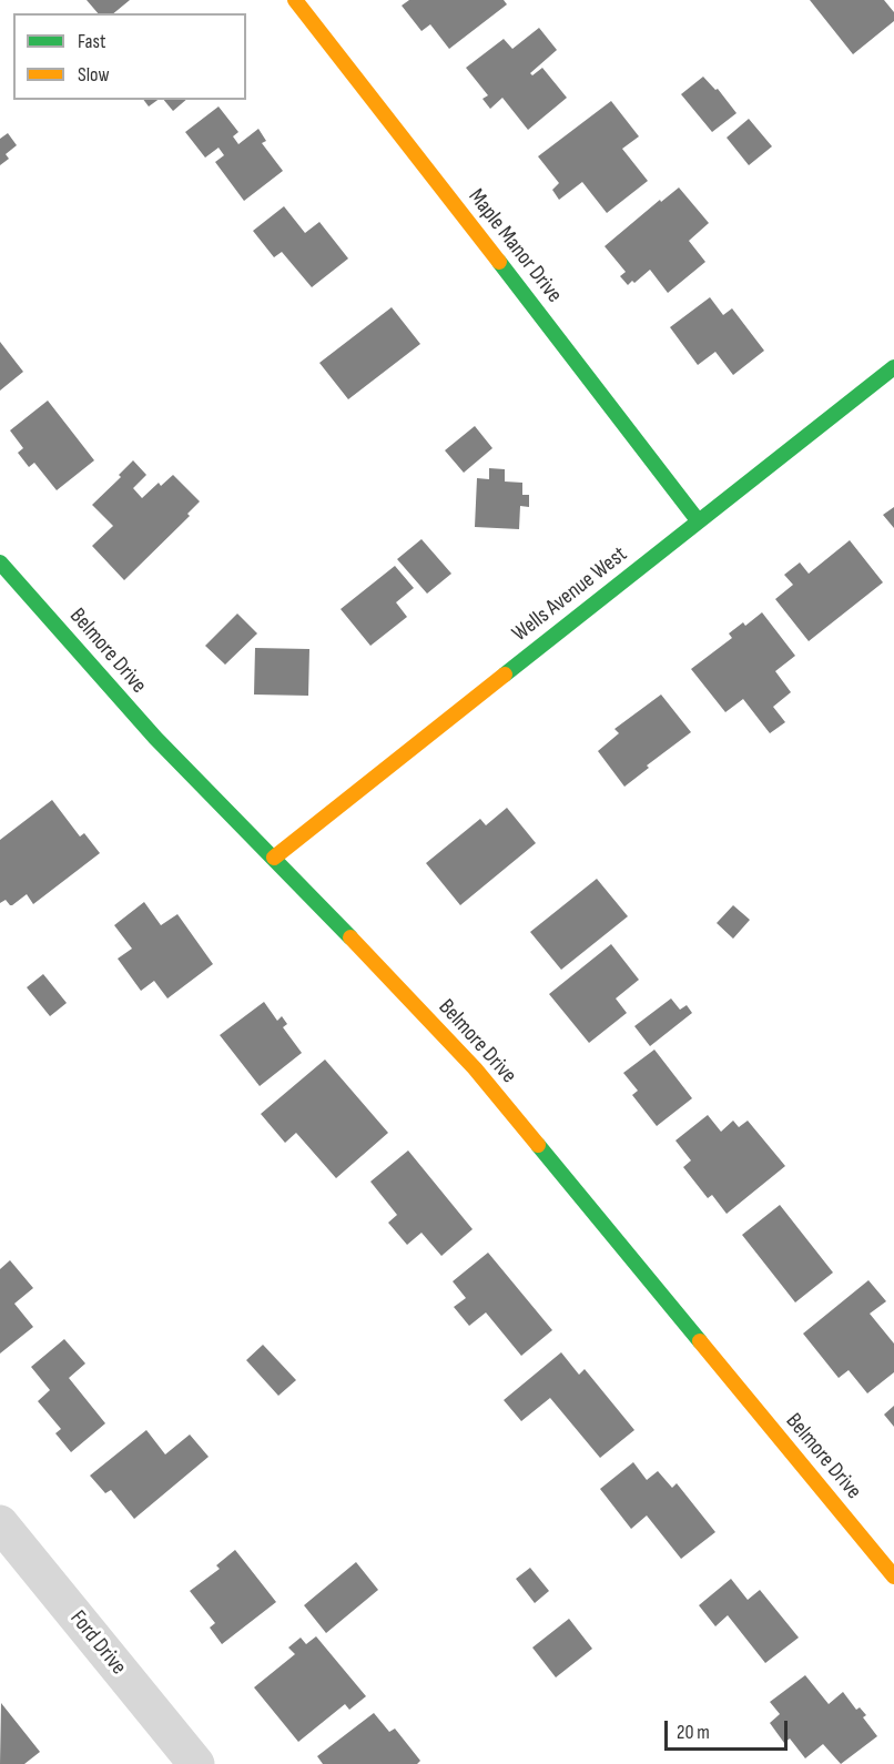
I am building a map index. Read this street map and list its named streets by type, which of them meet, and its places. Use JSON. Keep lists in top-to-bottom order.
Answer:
{
  "streets": {
    "street": [
      "Maple Manor Drive",
      "Wells Avenue West",
      "Belmore Drive",
      "Ford Drive"
    ]
  },
  "crossings": [
    ["Maple Manor Drive", "Wells Avenue West"],
    ["Wells Avenue West", "Belmore Drive"]
  ],
  "legend": ["Fast", "Slow"],
  "scale_bar": "20 m"
}
